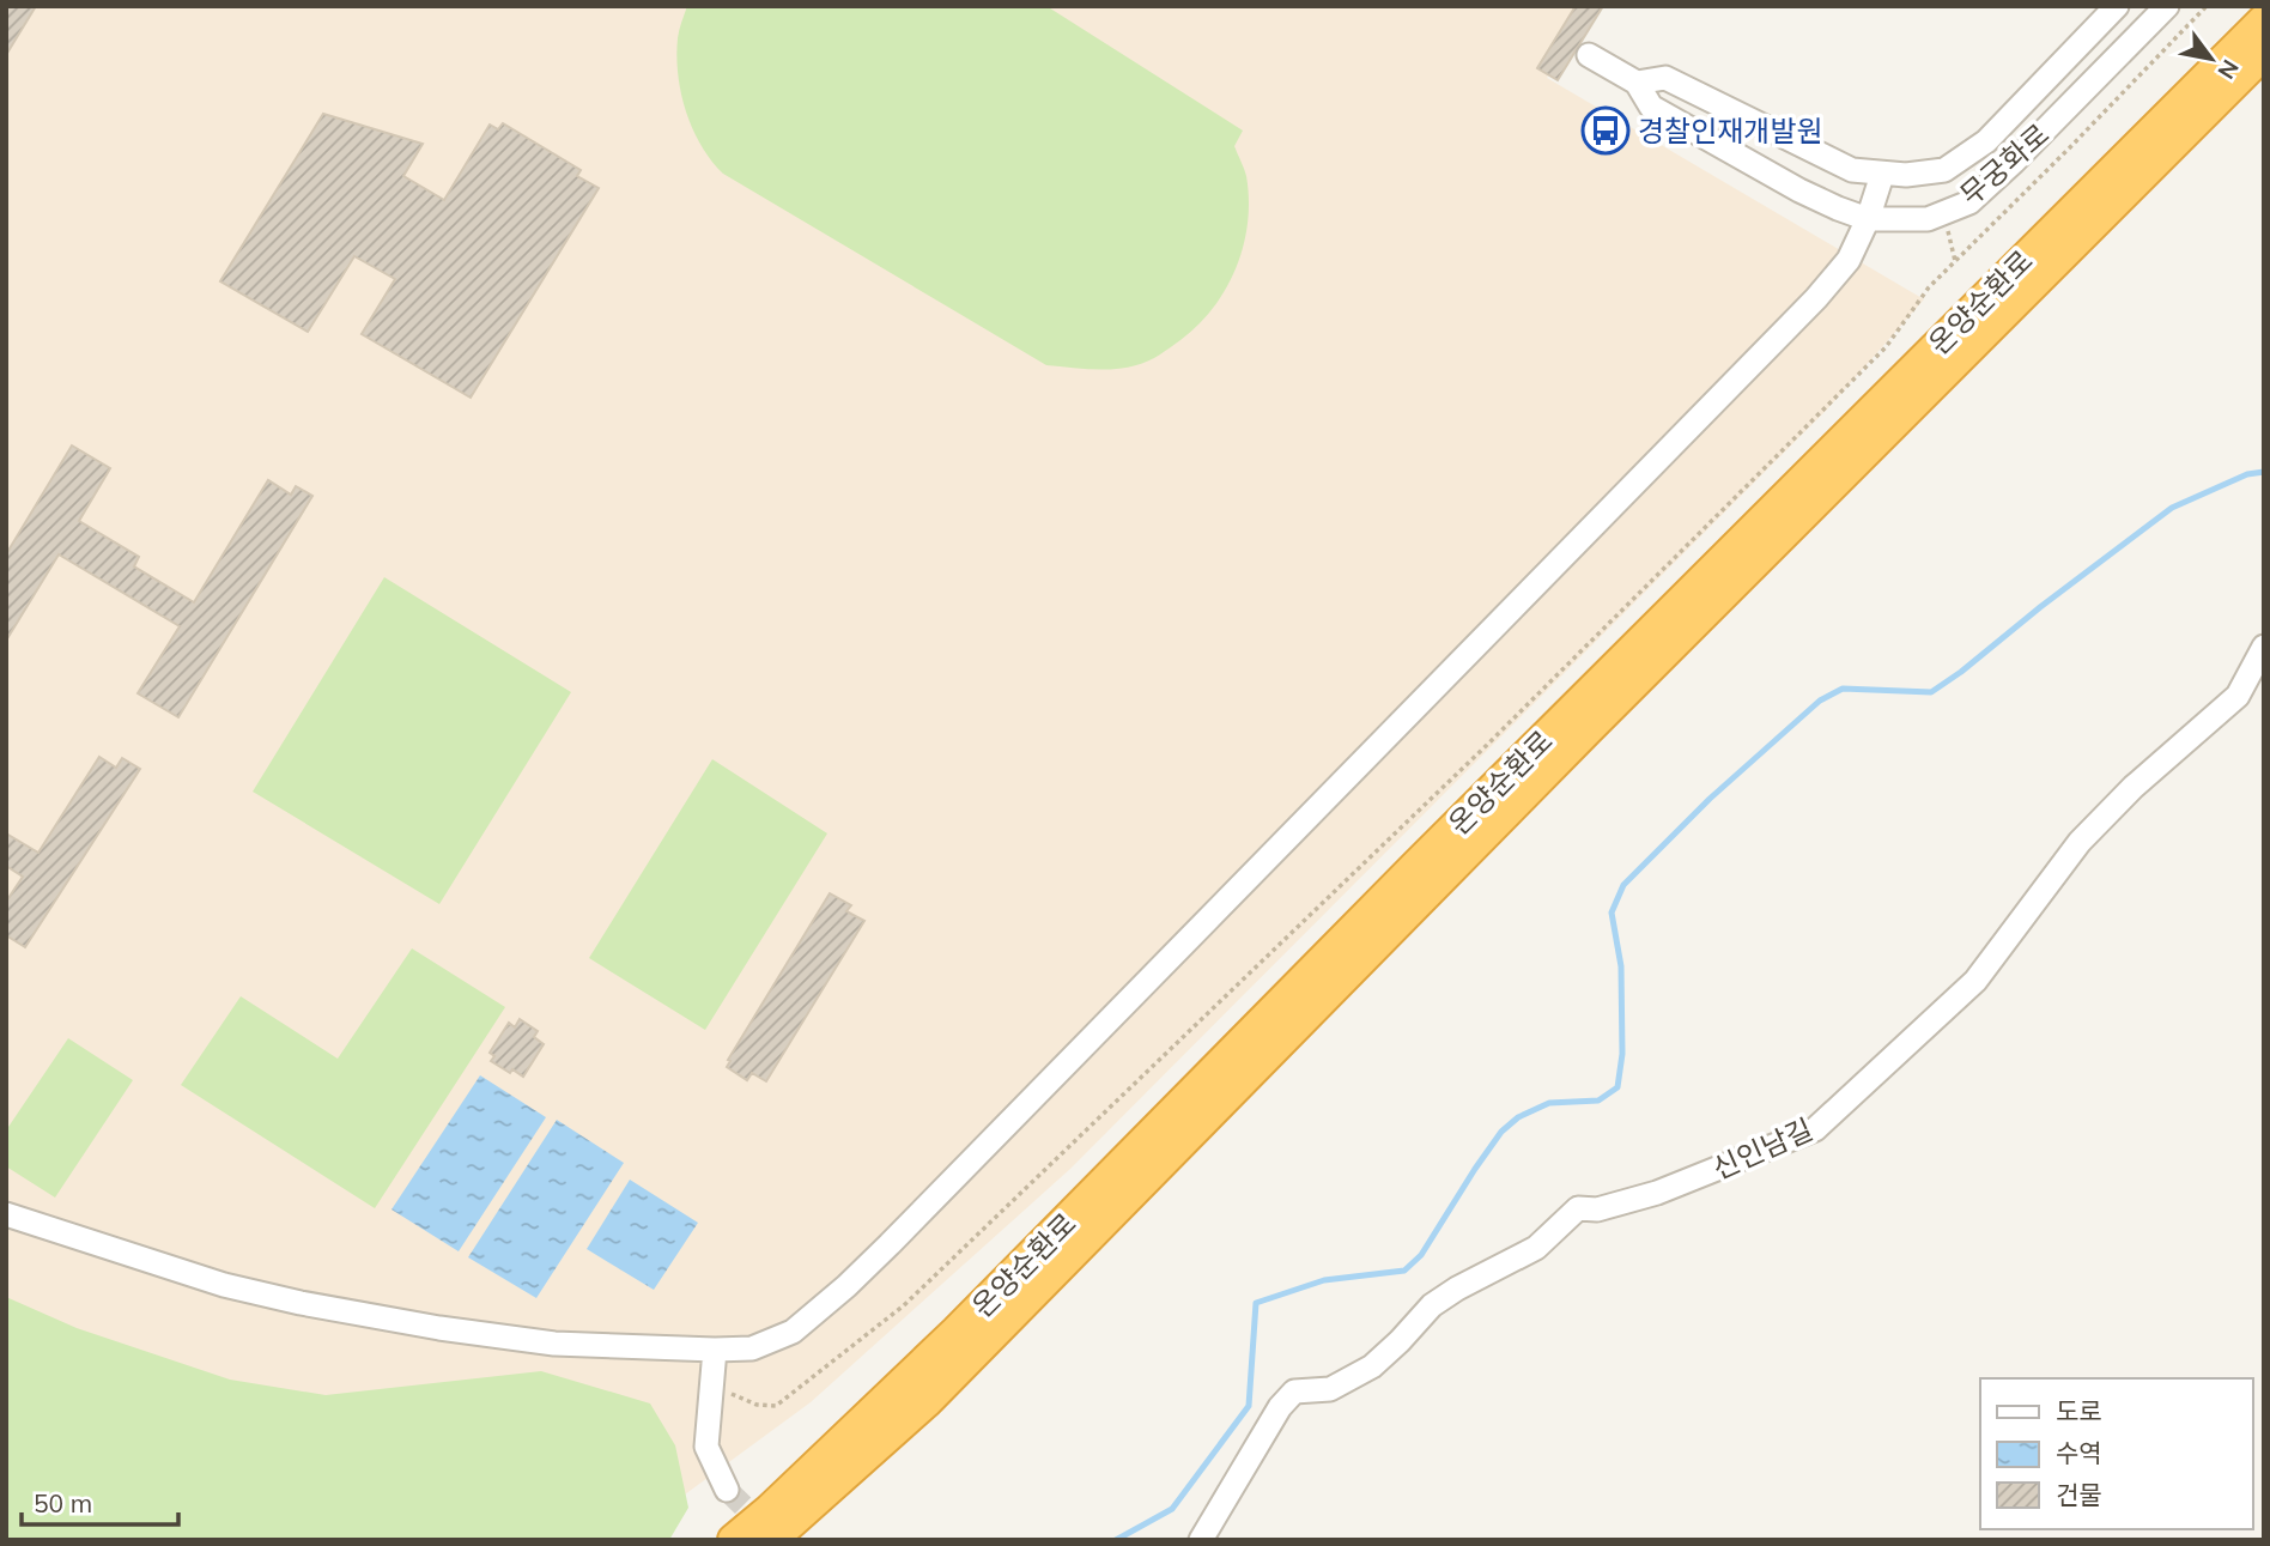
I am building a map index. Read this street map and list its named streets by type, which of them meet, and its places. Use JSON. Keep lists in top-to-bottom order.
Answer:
{
  "streets": {
    "highway": ["온양순환로"],
    "street": ["무궁화로", "신인남길"]
  },
  "places": {
    "bus stop": ["경찰인재개발원"]
  },
  "legend": ["도로", "수역", "건물"],
  "scale_bar": "50 m",
  "north": "bottom right"
}
